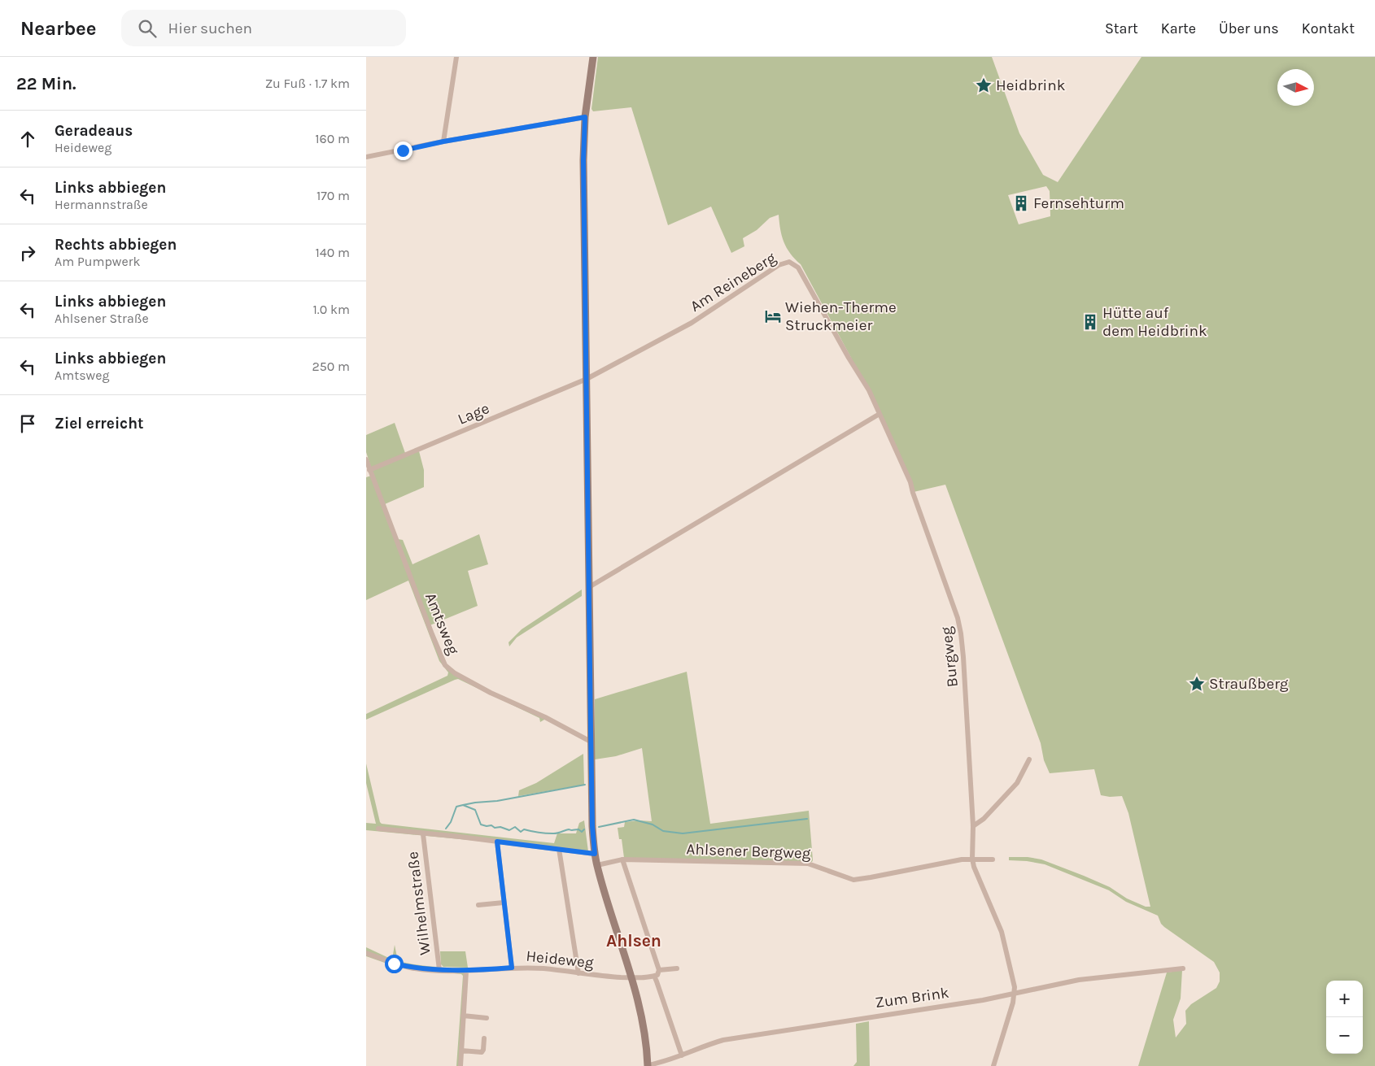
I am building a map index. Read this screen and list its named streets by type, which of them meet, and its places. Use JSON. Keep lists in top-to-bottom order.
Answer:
{
  "streets": {
    "street": [
      "Am Reineberg",
      "Lage",
      "Amtsweg",
      "Burgweg",
      "Ahlsener Bergweg",
      "Wilhelmstraße",
      "Heideweg",
      "Zum Brink"
    ]
  },
  "crossings": [
    ["Am Reineberg", "Lage"],
    ["Am Reineberg", "Burgweg"],
    ["Lage", "Amtsweg"],
    ["Burgweg", "Ahlsener Bergweg"],
    ["Burgweg", "Zum Brink"],
    ["Wilhelmstraße", "Heideweg"]
  ],
  "districts": ["Ahlsen"],
  "places": {
    "place": ["Heidbrink", "Straußberg"],
    "building": ["Fernsehturm", "Hütte auf dem Heidbrink"],
    "hotel": ["Wiehen-Therme Struckmeier"]
  },
  "north": "right",
  "page": {
    "header": "Nearbee",
    "search": "Hier suchen",
    "nav": [
      "Start",
      "Karte",
      "Über uns",
      "Kontakt"
    ],
    "heading": ["22 Min.", "Zu Fuß · 1.7 km"],
    "list": [
      ["Geradeaus", "Heideweg", "160 m"],
      ["Links abbiegen", "Hermannstraße", "170 m"],
      ["Rechts abbiegen", "Am Pumpwerk", "140 m"],
      ["Links abbiegen", "Ahlsener Straße", "1.0 km"],
      ["Links abbiegen", "Amtsweg", "250 m"],
      "Ziel erreicht"
    ],
    "map_buttons": ["+", "−"]
  }
}
